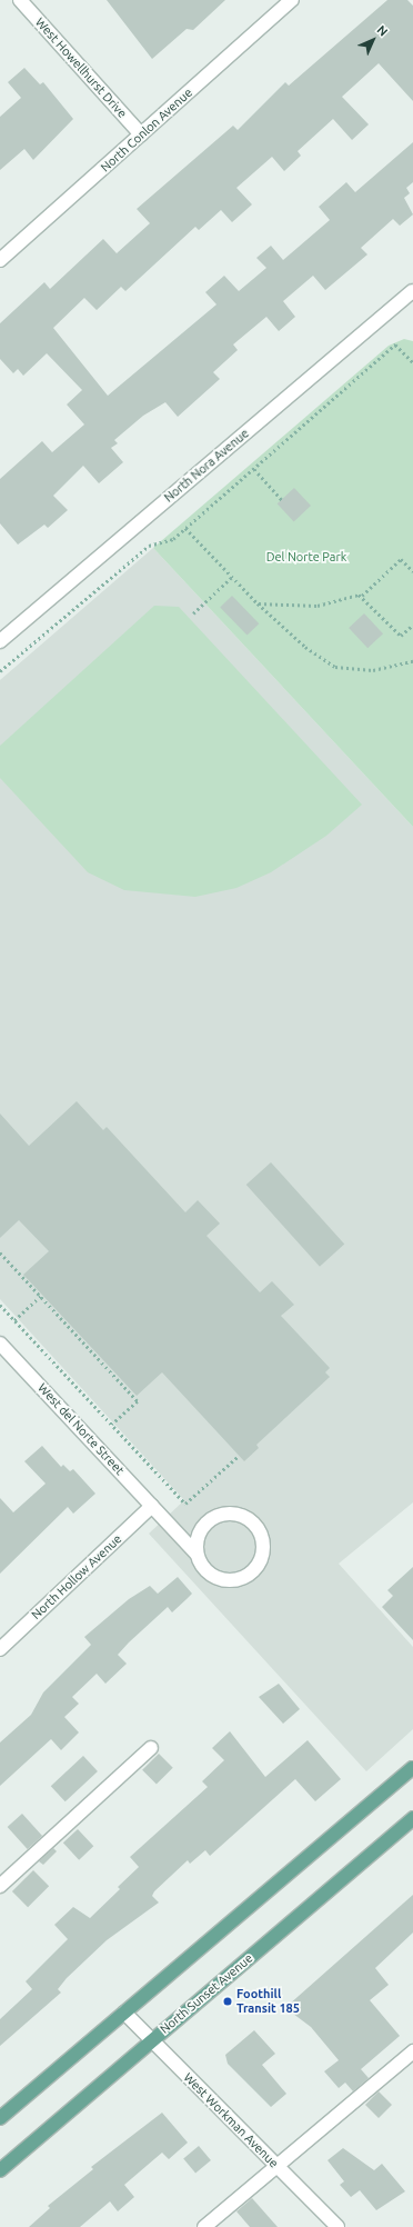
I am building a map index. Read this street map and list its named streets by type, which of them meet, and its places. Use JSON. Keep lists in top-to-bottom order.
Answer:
{
  "streets": {
    "main road": ["North Sunset Avenue"],
    "street": [
      "West Howellhurst Drive",
      "North Conlon Avenue",
      "North Nora Avenue",
      "West del Norte Street",
      "North Hollow Avenue",
      "West Workman Avenue"
    ]
  },
  "crossings": [
    ["West Howellhurst Drive", "North Conlon Avenue"],
    ["West del Norte Street", "North Hollow Avenue"],
    ["North Sunset Avenue", "West Workman Avenue"]
  ],
  "parks": ["Del Norte Park"],
  "places": ["Foothill Transit 185"],
  "north": "top right"
}
